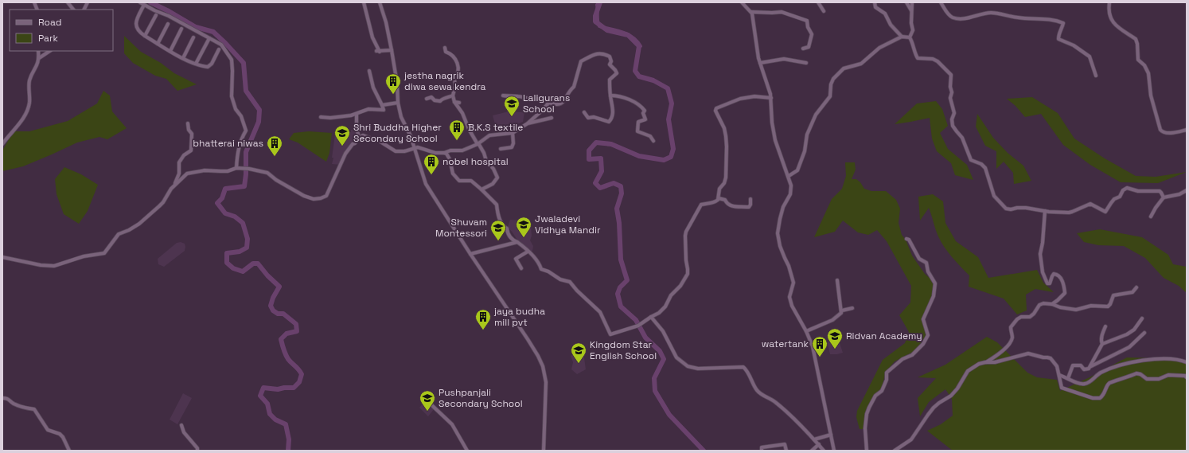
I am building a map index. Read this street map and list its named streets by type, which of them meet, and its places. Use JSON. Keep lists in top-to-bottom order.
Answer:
{
  "places": {
    "building": [
      "jestha nagrik diwa sewa kendra",
      "B.K.S textile",
      "bhatterai niwas",
      "nobel hospital",
      "jaya budha mill pvt",
      "watertank"
    ],
    "school or university": [
      "Laligurans School",
      "Shri Buddha Higher Secondary School",
      "Jwaladevi Vidhya Mandir",
      "Shuvam Montessori",
      "Ridvan Academy",
      "Kingdom Star English School",
      "Pushpanjali Secondary School"
    ]
  },
  "legend": ["Road", "Park"]
}
